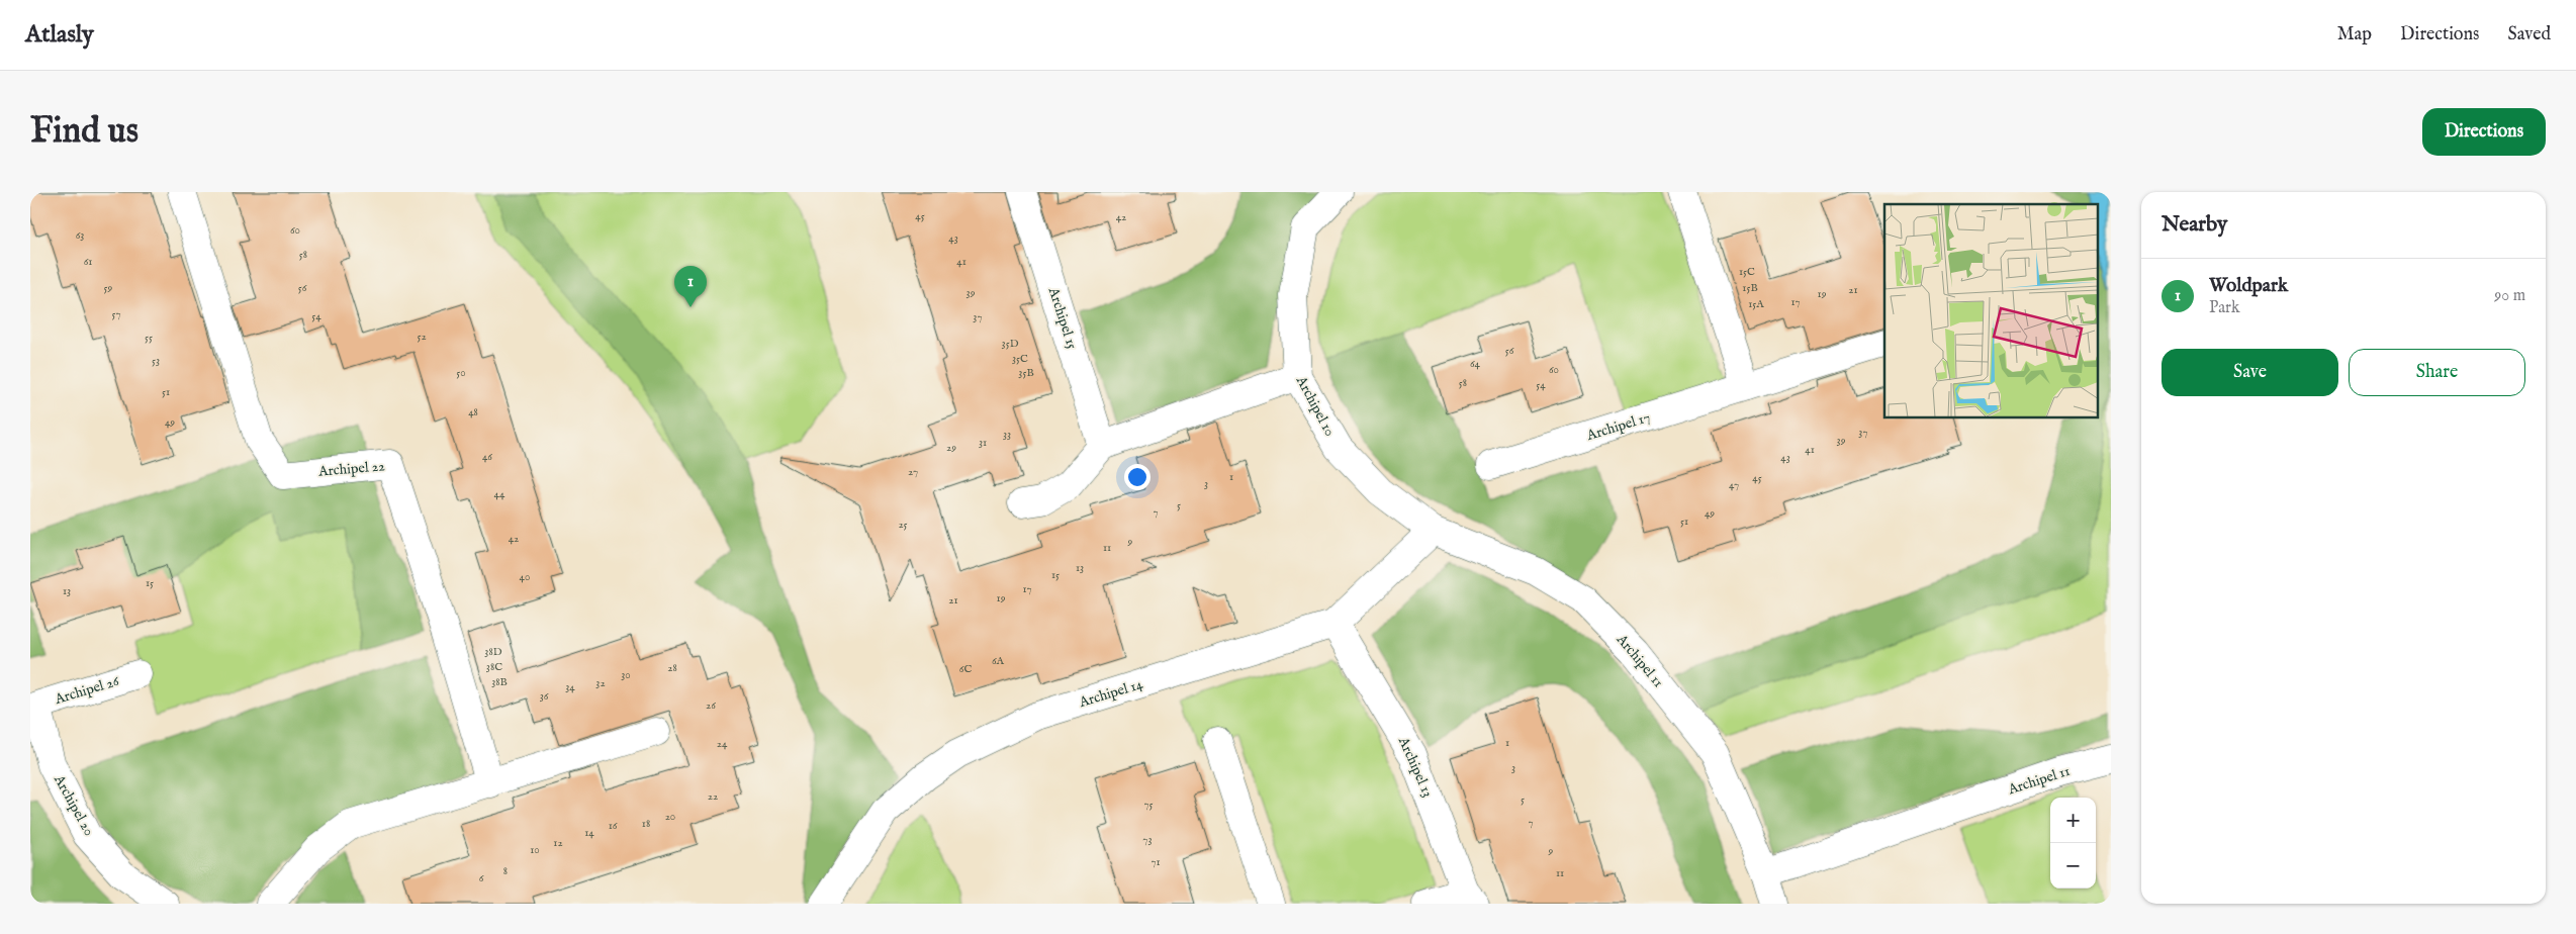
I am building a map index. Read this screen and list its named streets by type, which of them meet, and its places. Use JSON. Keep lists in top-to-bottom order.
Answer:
{
  "streets": {
    "street": [
      "Archipel 15",
      "Archipel 10",
      "Archipel 17",
      "Archipel 22",
      "Archipel 11",
      "Archipel 26",
      "Archipel 14",
      "Archipel 13",
      "Archipel 20"
    ]
  },
  "crossings": [
    ["Archipel 10", "Archipel 11"],
    ["Archipel 10", "Archipel 14"],
    ["Archipel 11", "Archipel 14"],
    ["Archipel 26", "Archipel 20"],
    ["Archipel 14", "Archipel 13"]
  ],
  "house_numbers": [
    "45",
    "42",
    "60",
    "63",
    "43",
    "58",
    "61",
    "41",
    "15C",
    "59",
    "56",
    "15B",
    "21",
    "39",
    "19",
    "17",
    "15A",
    "57",
    "54",
    "37",
    "52",
    "55",
    "35D",
    "56",
    "35C",
    "53",
    "64",
    "60",
    "50",
    "35B",
    "58",
    "54",
    "51",
    "48",
    "49",
    "37",
    "33",
    "39",
    "31",
    "29",
    "41",
    "46",
    "43",
    "27",
    "1",
    "45",
    "3",
    "47",
    "44",
    "5",
    "7",
    "49",
    "51",
    "25",
    "42",
    "9",
    "11",
    "13",
    "15",
    "40",
    "15",
    "17",
    "13",
    "19",
    "21",
    "38D",
    "6A",
    "38C",
    "28",
    "6C",
    "30",
    "38B",
    "32",
    "34",
    "36",
    "26",
    "1",
    "24",
    "3",
    "22",
    "5",
    "75",
    "20",
    "7",
    "18",
    "16",
    "14",
    "73",
    "12",
    "10",
    "9",
    "71",
    "8",
    "11",
    "6"
  ],
  "page": {
    "header": "Atlasly",
    "nav": ["Map", "Directions", "Saved"],
    "buttons": [
      "Directions",
      ["Save", "Share"]
    ],
    "title": "Find us",
    "heading": "Nearby",
    "list": [
      {
        "mark": "1",
        "name": "Woldpark",
        "note": "Park",
        "value": "90 m"
      }
    ],
    "pins": "1",
    "map_buttons": ["+", "−"]
  }
}
